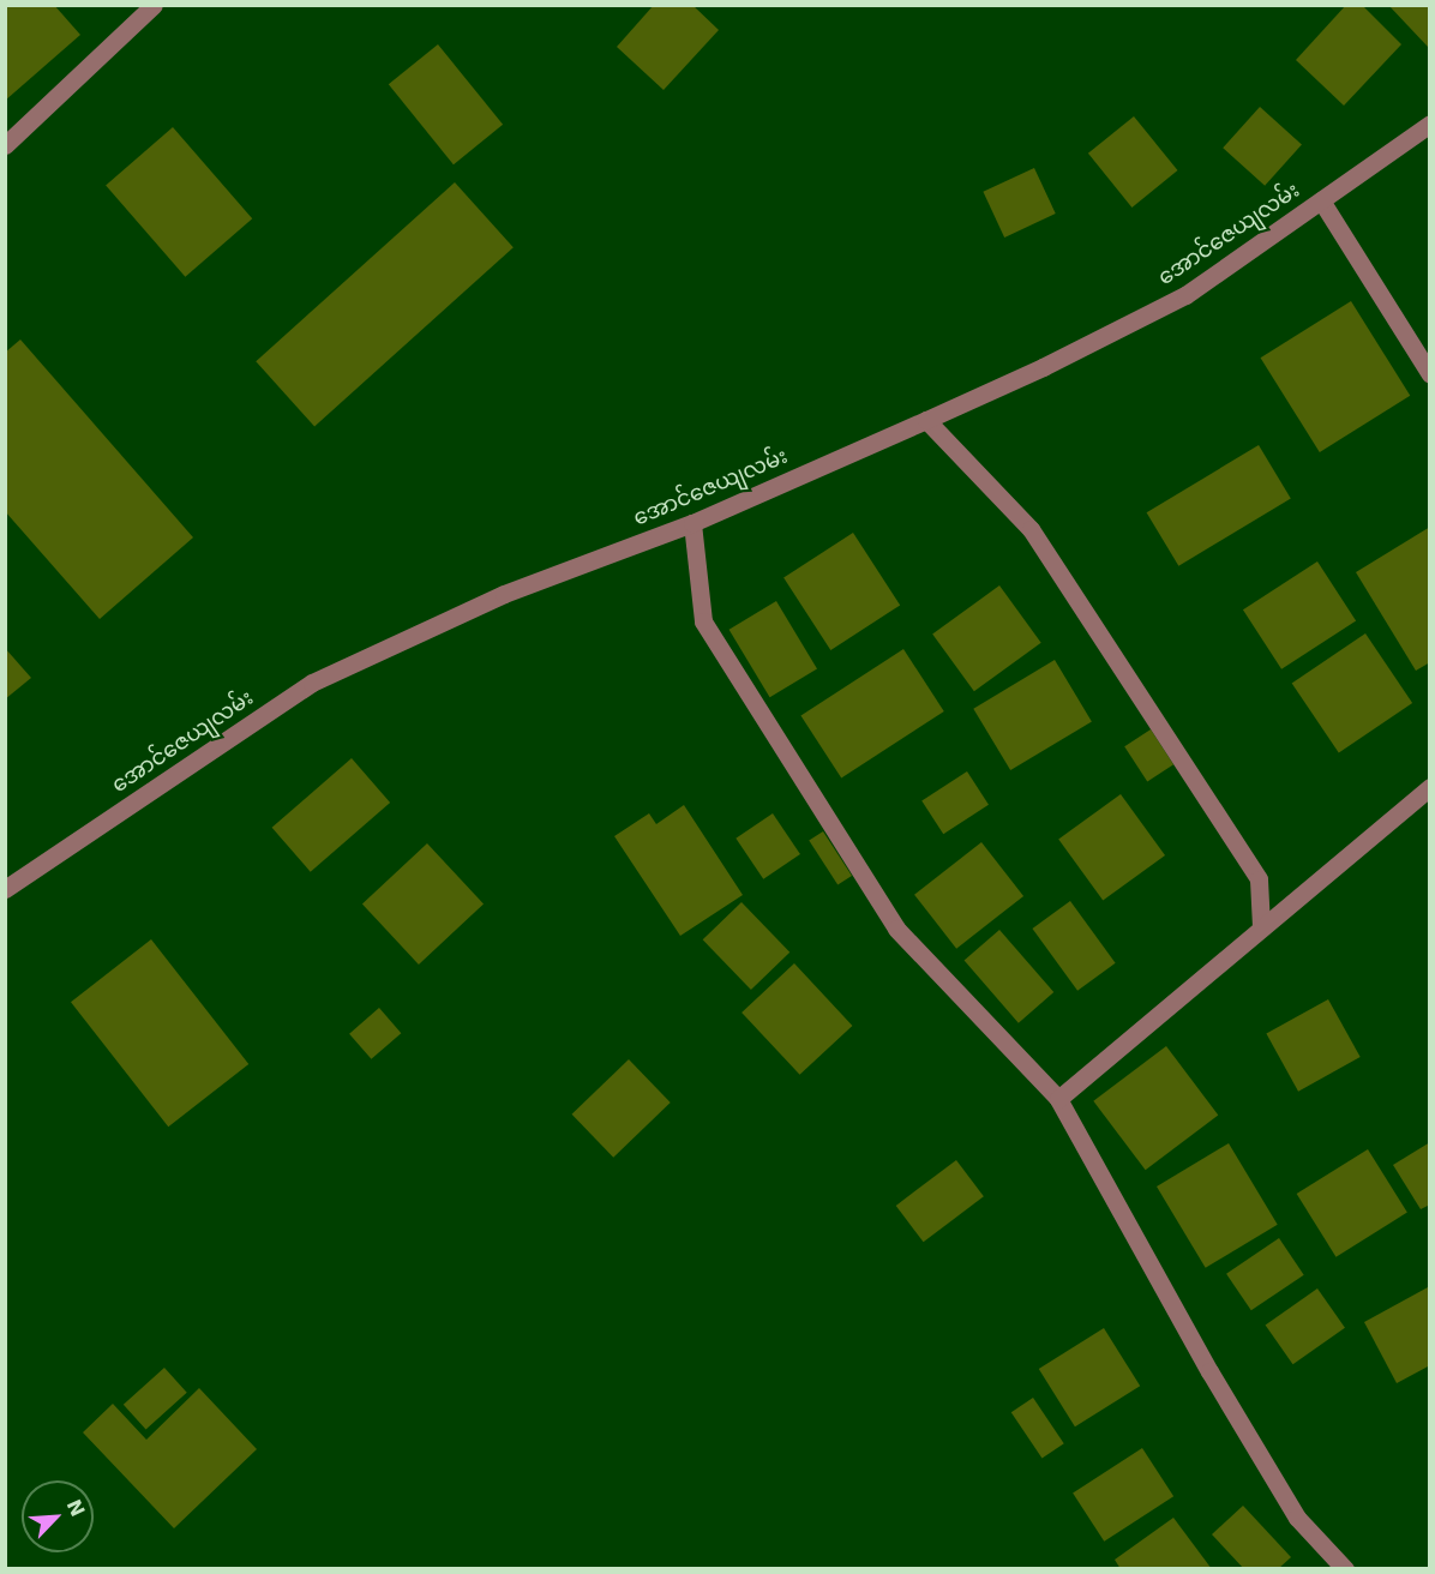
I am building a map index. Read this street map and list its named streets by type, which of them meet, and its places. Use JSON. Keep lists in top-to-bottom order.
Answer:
{
  "streets": {
    "street": ["အောင်ဇေယျလမ်း"]
  },
  "north": "top right"
}
